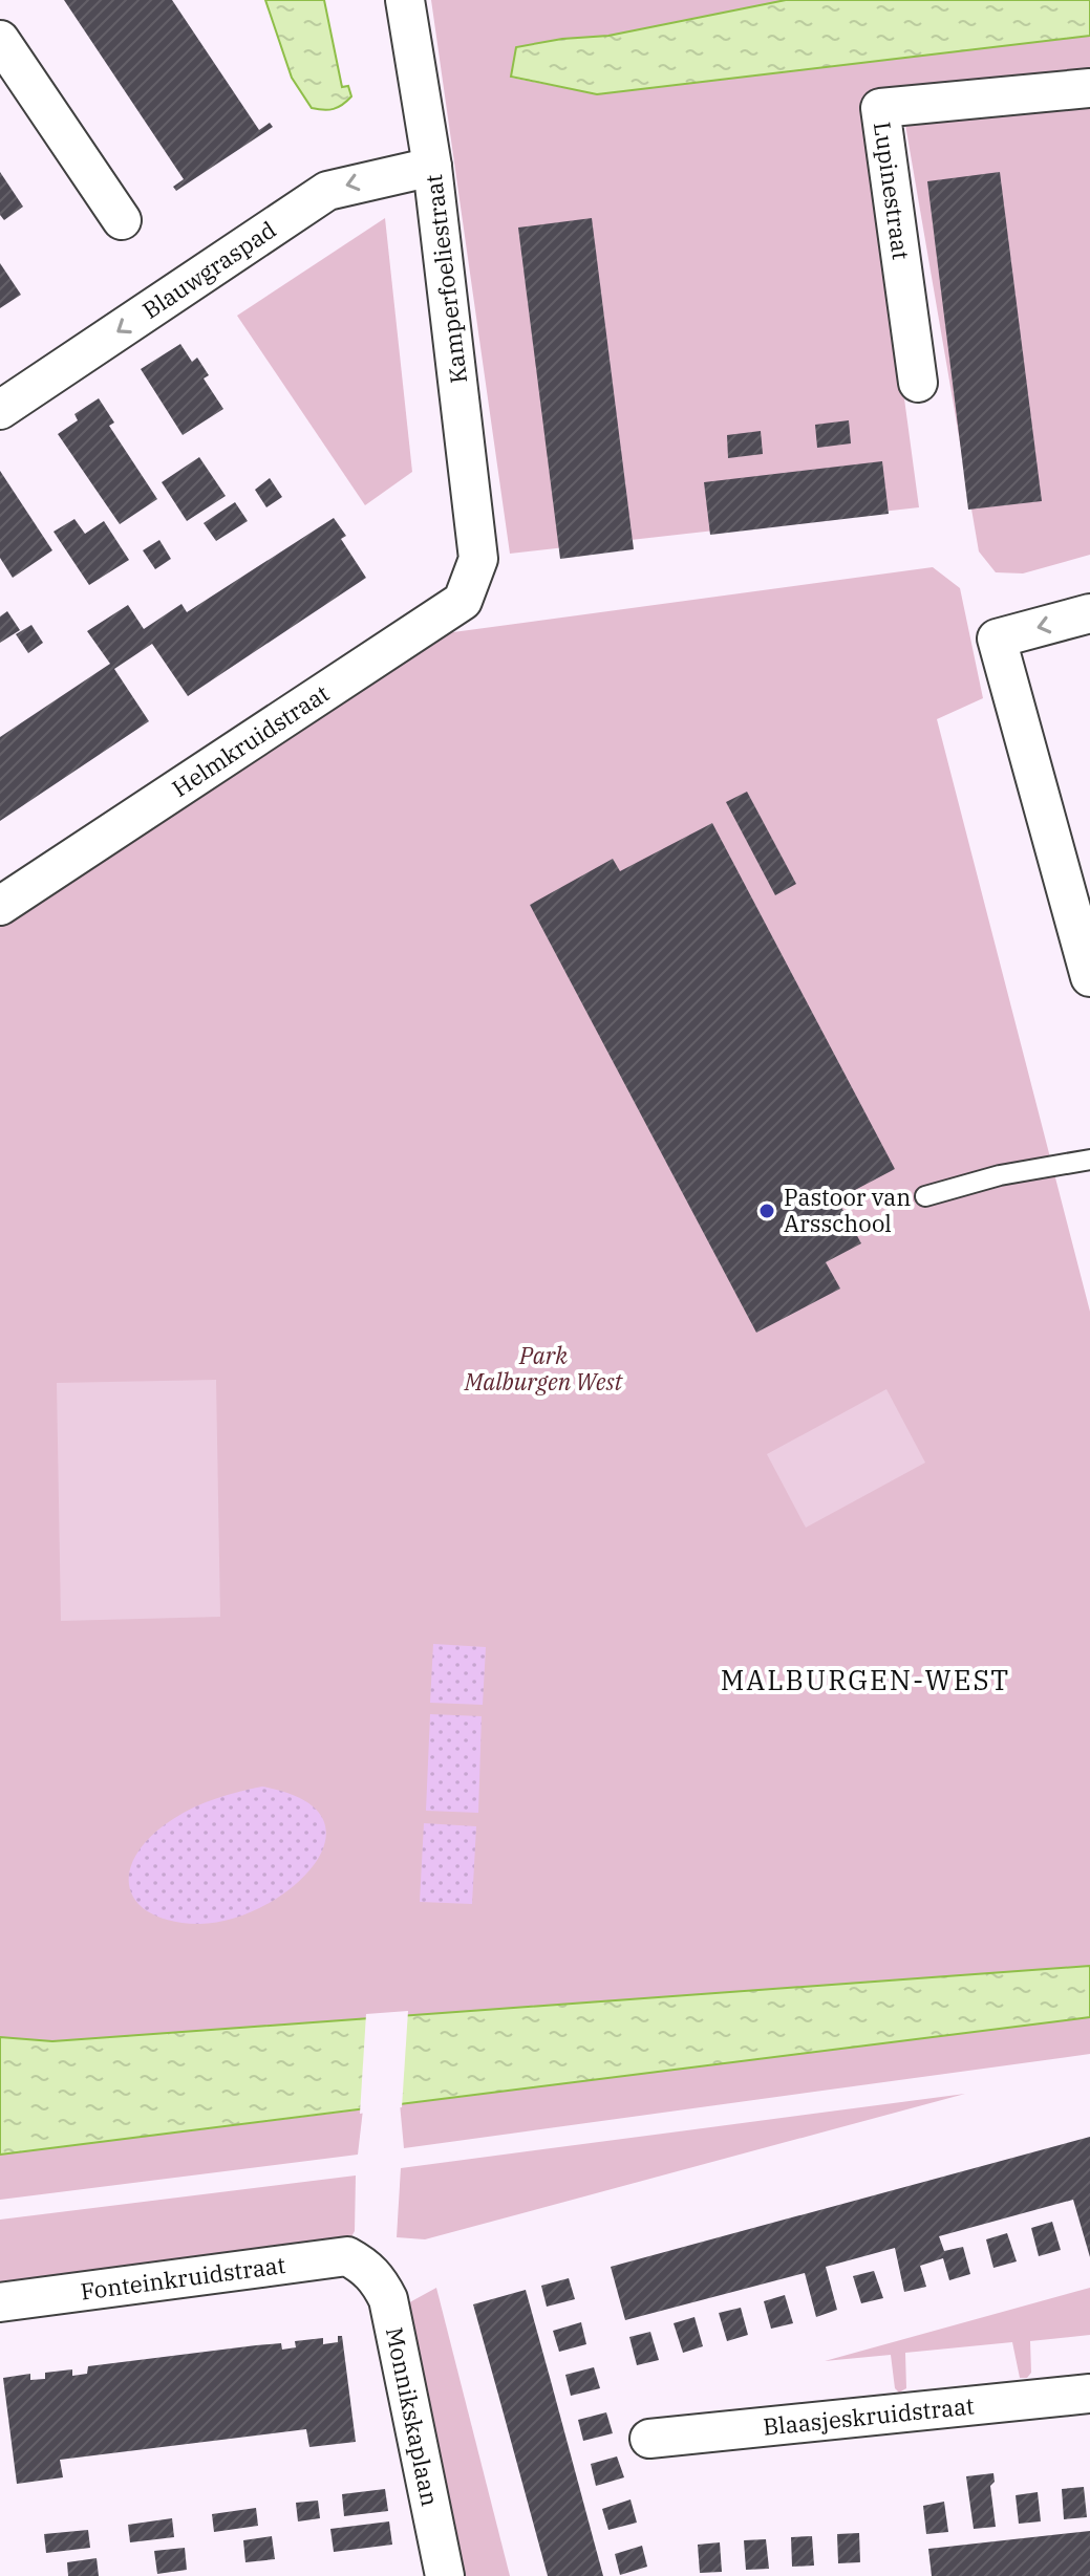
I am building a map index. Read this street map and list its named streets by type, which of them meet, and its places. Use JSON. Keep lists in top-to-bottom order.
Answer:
{
  "streets": {
    "street": [
      "Lupinestraat",
      "Blauwgraspad",
      "Kamperfoeliestraat",
      "Helmkruidstraat",
      "Fonteinkruidstraat",
      "Blaasjeskruidstraat",
      "Monnikskaplaan"
    ]
  },
  "crossings": [
    ["Blauwgraspad", "Kamperfoeliestraat"],
    ["Kamperfoeliestraat", "Helmkruidstraat"],
    ["Fonteinkruidstraat", "Monnikskaplaan"]
  ],
  "one_way": ["Blauwgraspad"],
  "districts": ["MALBURGEN-WEST"],
  "parks": ["Park Malburgen West"],
  "places": ["Pastoor van Arsschool"]
}
